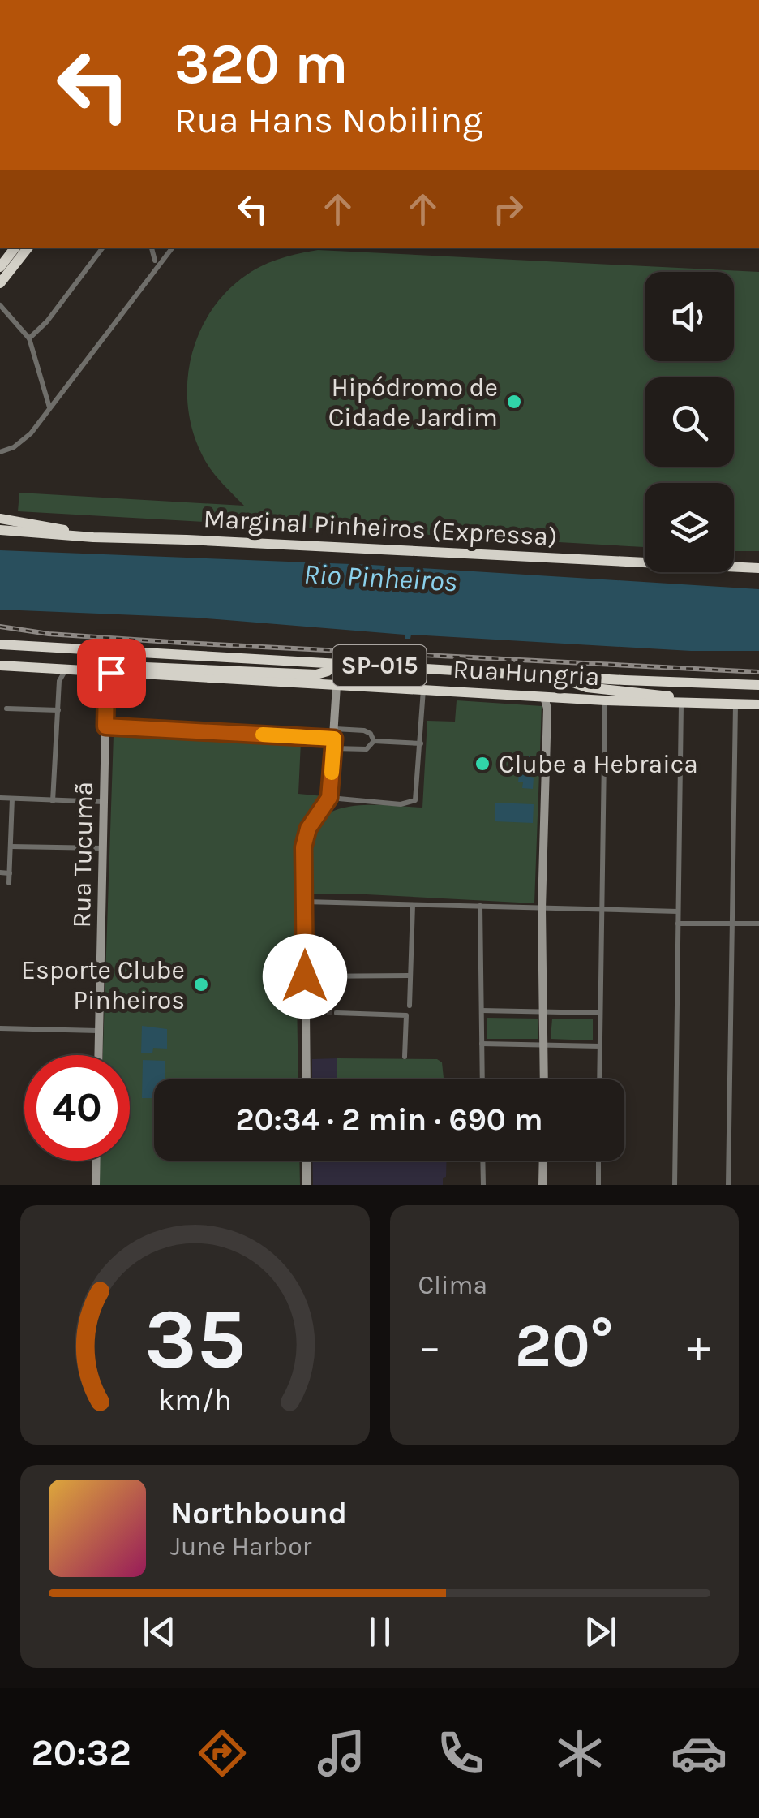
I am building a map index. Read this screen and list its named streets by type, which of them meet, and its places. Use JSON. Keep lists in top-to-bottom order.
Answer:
{
  "streets": {
    "highway": ["Marginal Pinheiros (Expressa)", "SP-015", "Rua Hungria"],
    "street": ["Rua Tucumã"]
  },
  "crossings": [
    ["Rua Hungria", "Rua Tucumã"]
  ],
  "water": ["Rio Pinheiros"],
  "places": ["Hipódromo de Cidade Jardim", "Clube a Hebraica", "Esporte Clube Pinheiros"],
  "page": {
    "turn": ["320 m", "Rua Hans Nobiling"],
    "limit": "40",
    "trip": "20:34 · 2 min · 690 m",
    "tile": "Clima",
    "heat": ["−", "20°", "+"],
    "song": ["Northbound", "June Harbor"],
    "tabs": "20:32",
    "gauge": ["35", "km/h"]
  }
}
